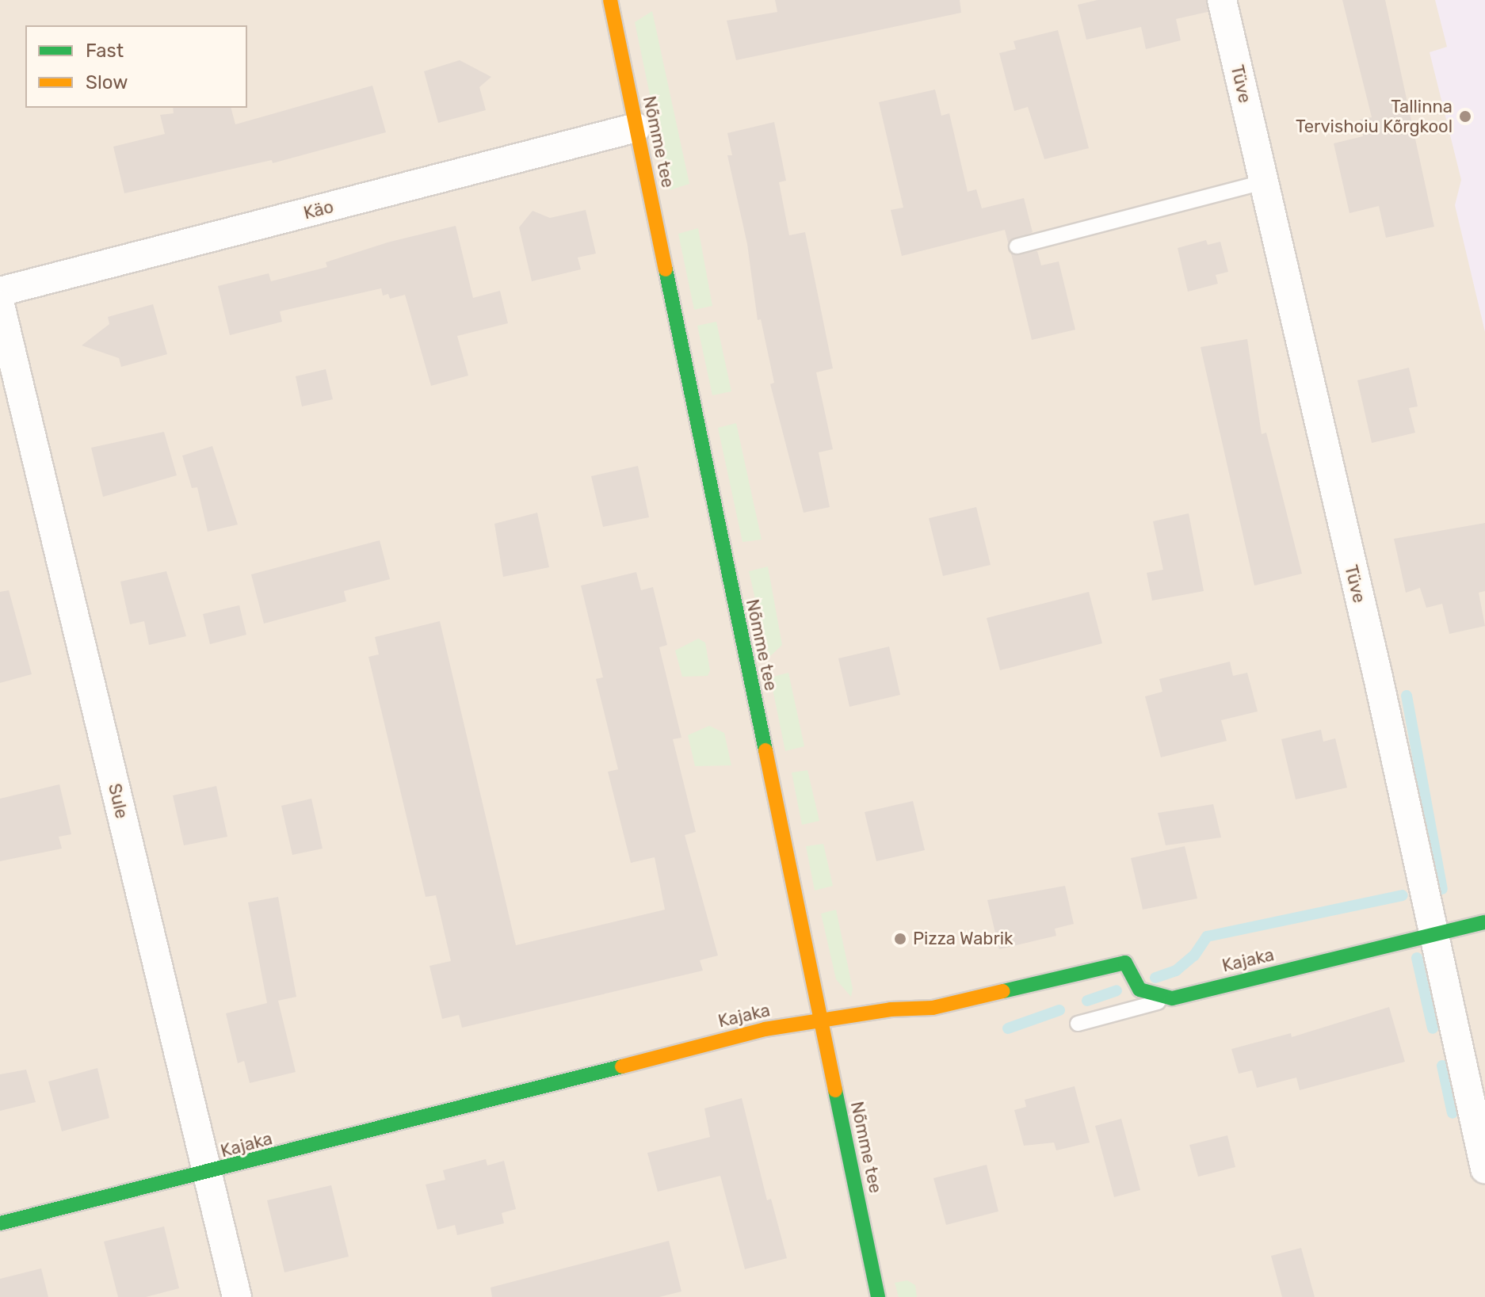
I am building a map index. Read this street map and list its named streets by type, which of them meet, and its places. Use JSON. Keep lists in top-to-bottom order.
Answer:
{
  "streets": {
    "street": [
      "Tüve",
      "Nõmme tee",
      "Käo",
      "Sule",
      "Kajaka"
    ]
  },
  "crossings": [
    ["Tüve", "Kajaka"],
    ["Nõmme tee", "Käo"],
    ["Nõmme tee", "Kajaka"],
    ["Sule", "Kajaka"]
  ],
  "places": ["Tallinna Tervishoiu Kõrgkool", "Pizza Wabrik"],
  "legend": ["Fast", "Slow"]
}
